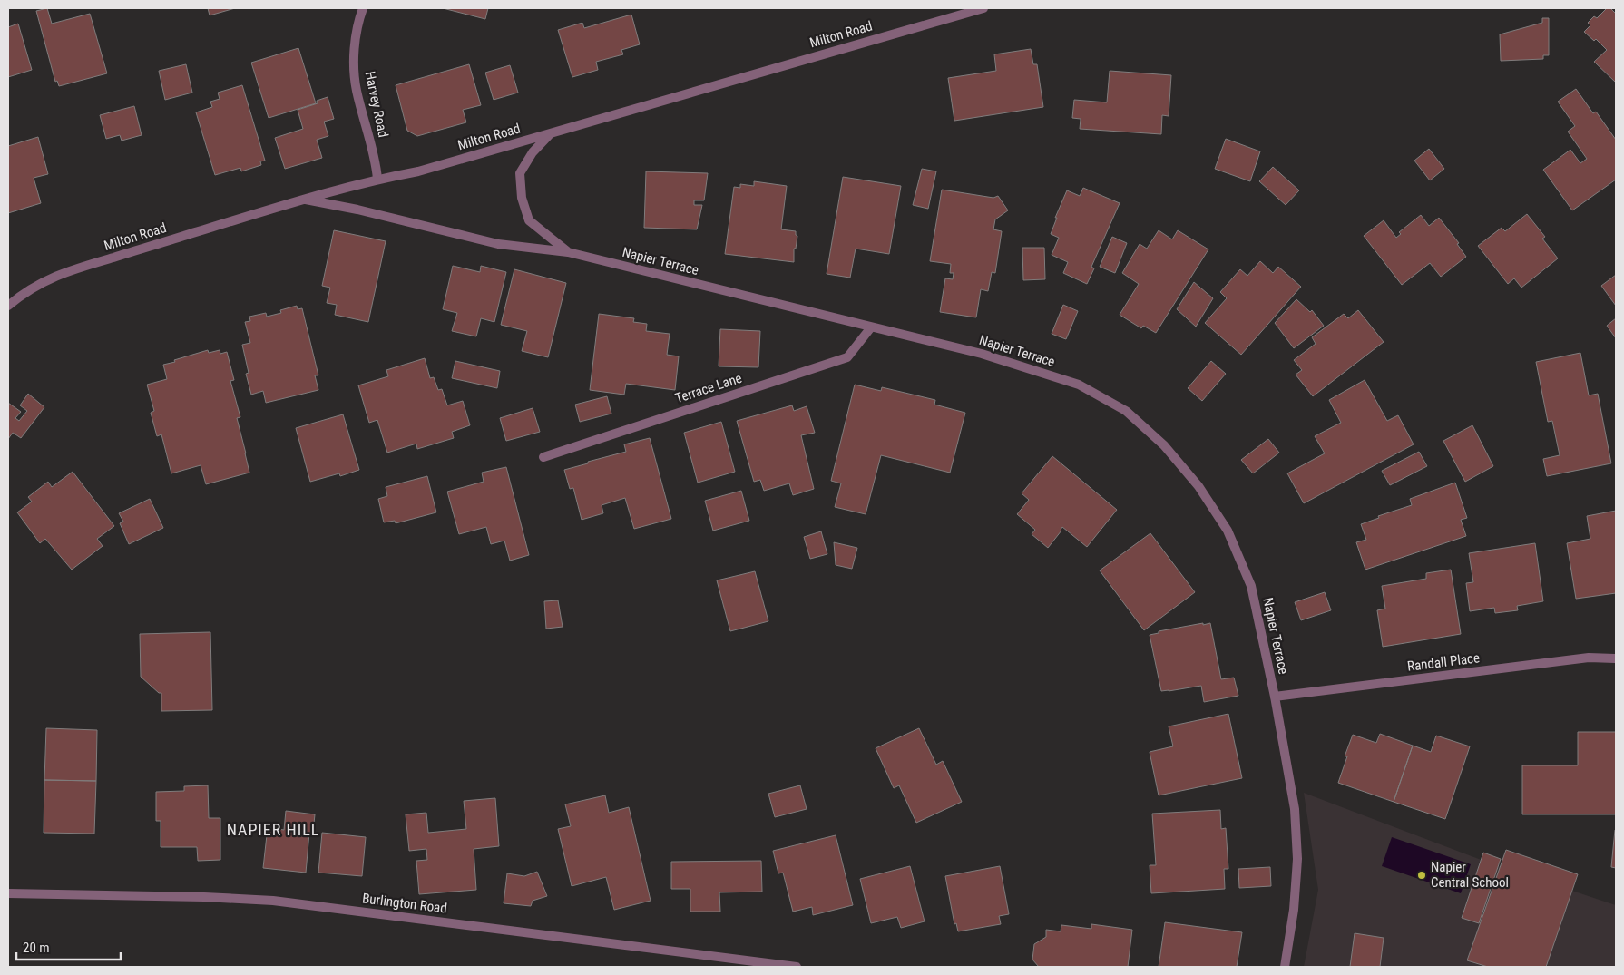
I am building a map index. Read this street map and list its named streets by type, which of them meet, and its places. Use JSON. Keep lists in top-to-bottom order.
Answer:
{
  "streets": {
    "street": [
      "Milton Road",
      "Harvey Road",
      "Napier Terrace",
      "Terrace Lane",
      "Randall Place",
      "Burlington Road"
    ]
  },
  "crossings": [
    ["Milton Road", "Harvey Road"],
    ["Milton Road", "Napier Terrace"],
    ["Napier Terrace", "Terrace Lane"],
    ["Napier Terrace", "Randall Place"]
  ],
  "districts": ["NAPIER HILL"],
  "places": ["Napier Central School"],
  "scale_bar": "20 m"
}
